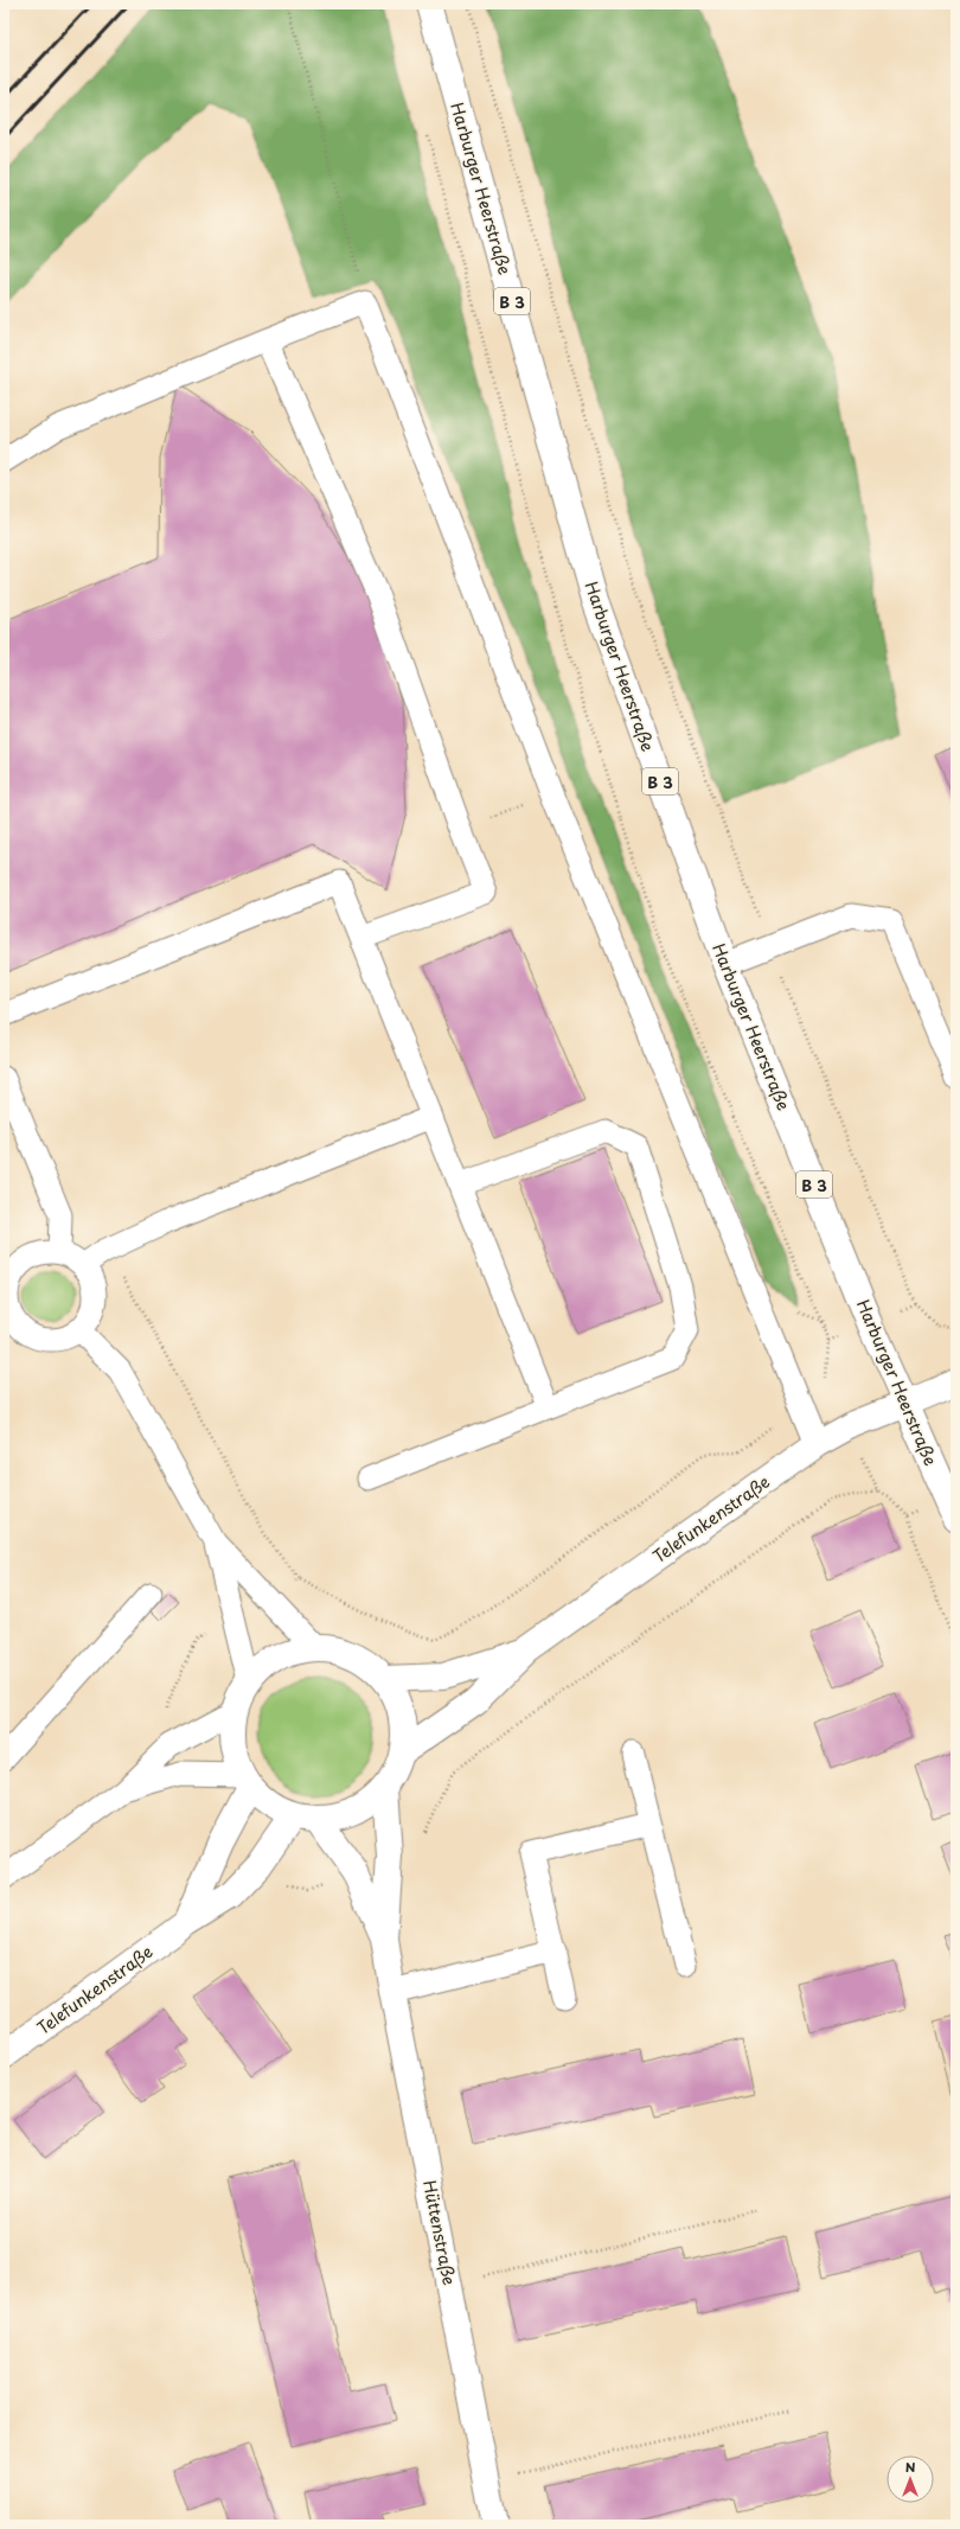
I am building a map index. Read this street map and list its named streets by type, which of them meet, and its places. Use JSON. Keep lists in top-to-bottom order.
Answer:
{
  "streets": {
    "street": [
      "Harburger Heerstraße",
      "B 3",
      "Telefunkenstraße",
      "Hüttenstraße"
    ]
  },
  "crossings": [
    ["Harburger Heerstraße", "Telefunkenstraße"]
  ],
  "north": "top"
}
